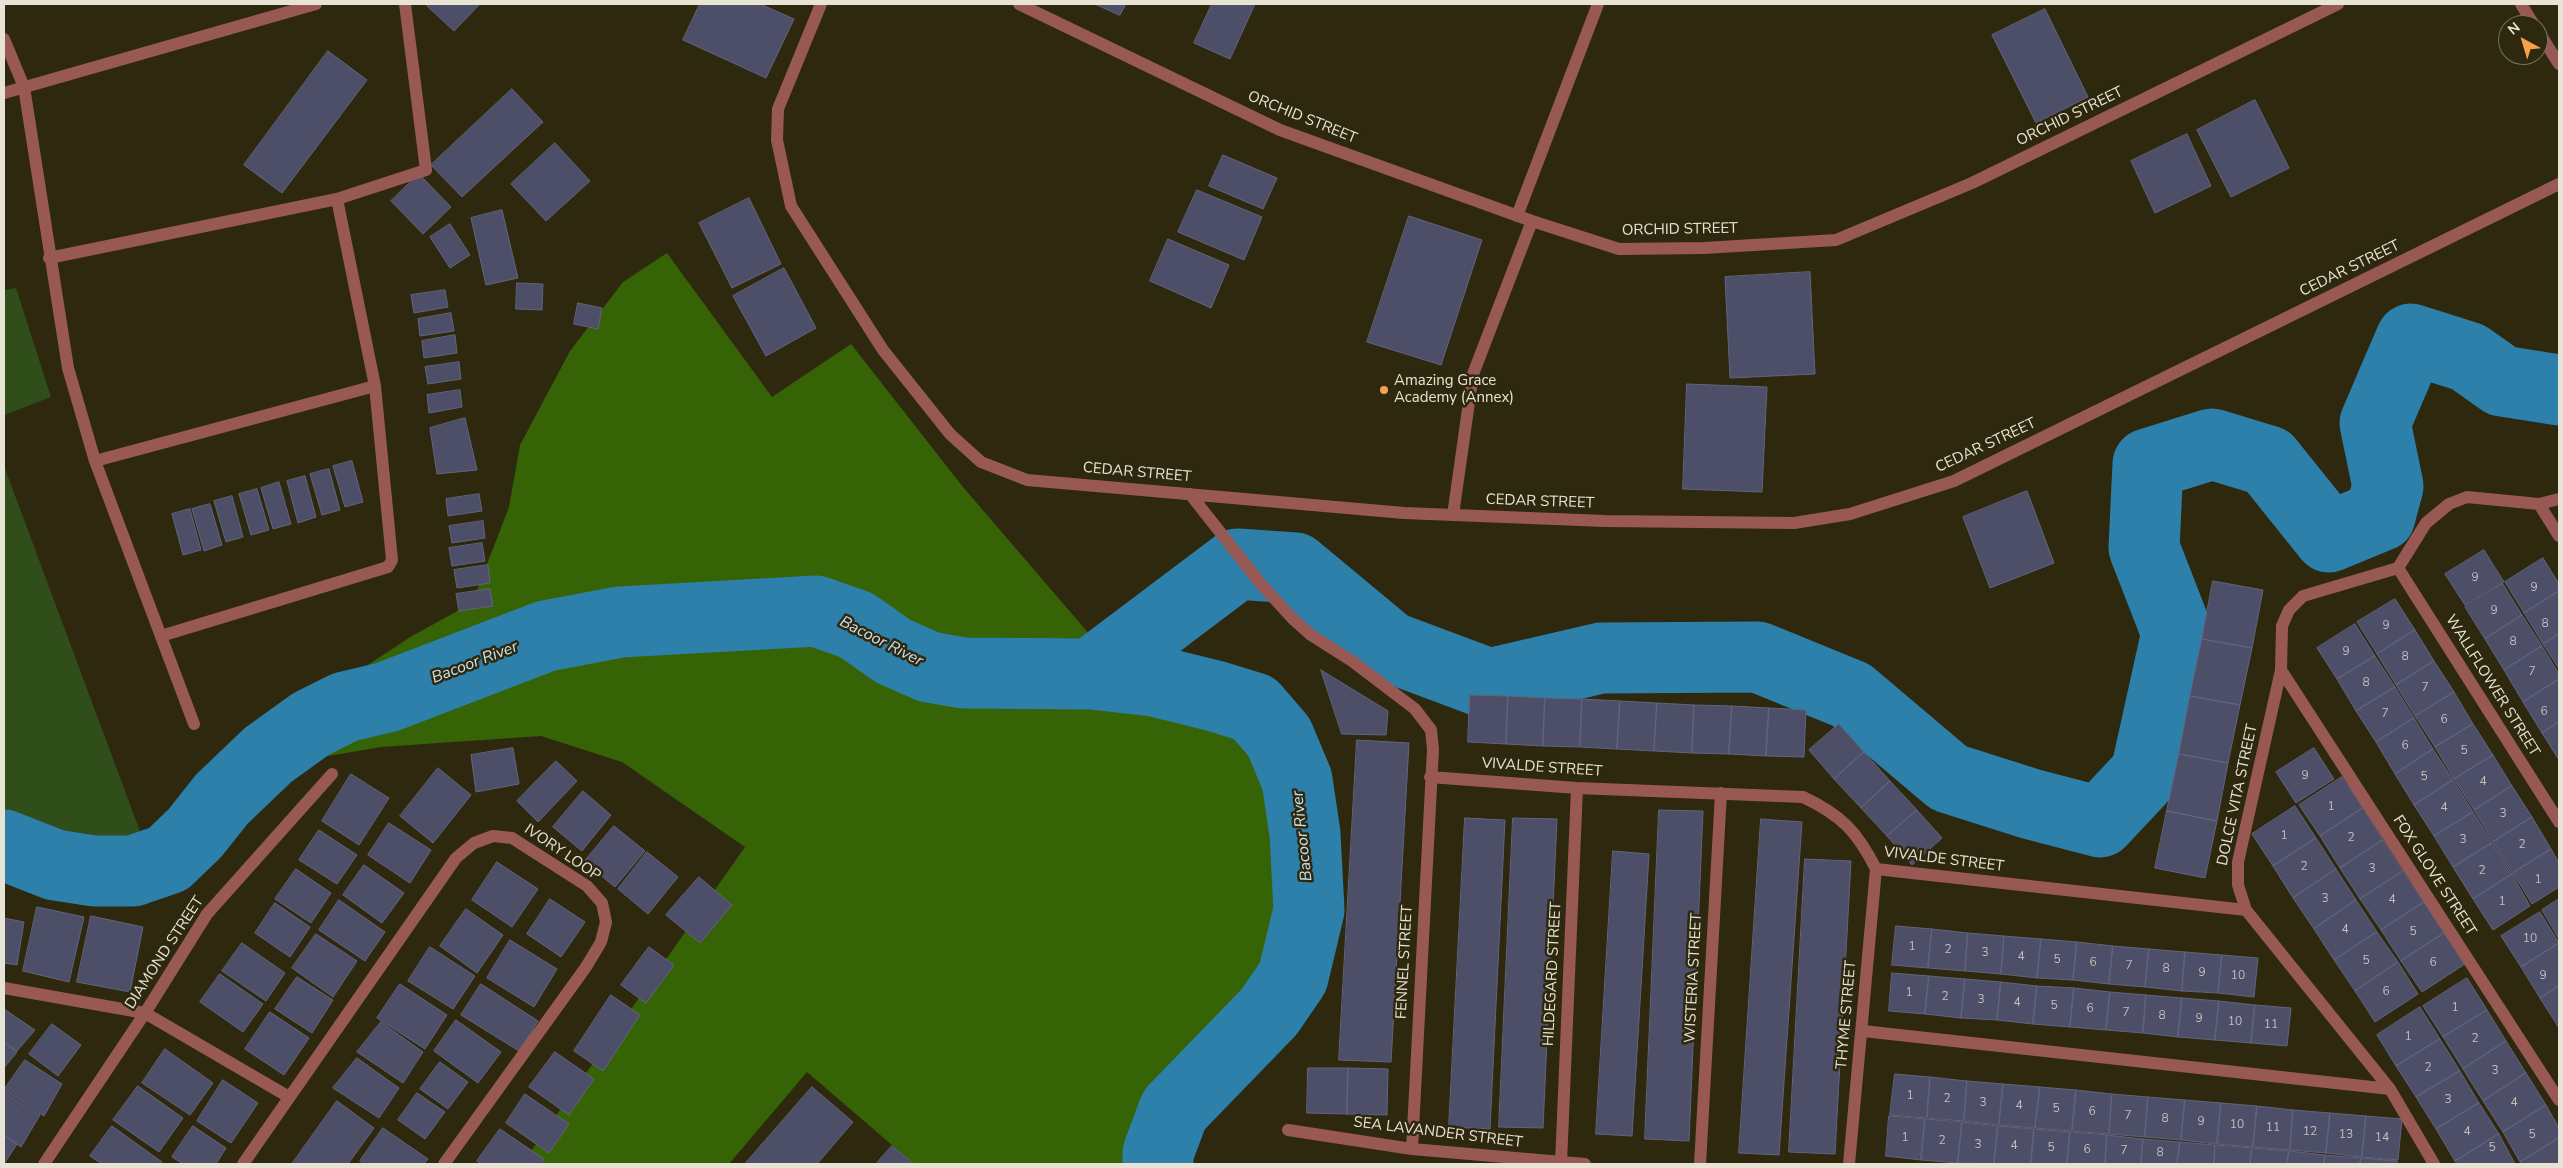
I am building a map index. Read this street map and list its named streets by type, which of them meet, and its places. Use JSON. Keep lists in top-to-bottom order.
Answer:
{
  "streets": {
    "street": [
      "ORCHID STREET",
      "CEDAR STREET",
      "WALLFLOWER STREET",
      "VIVALDE STREET",
      "DOLCE VITA STREET",
      "IVORY LOOP",
      "FOX GLOVE STREET",
      "DIAMOND STREET",
      "FENNEL STREET",
      "HILDEGARD STREET",
      "WISTERIA STREET",
      "THYME STREET",
      "SEA LAVANDER STREET"
    ]
  },
  "crossings": [
    ["CEDAR STREET", "FENNEL STREET"],
    ["WALLFLOWER STREET", "DOLCE VITA STREET"],
    ["VIVALDE STREET", "DOLCE VITA STREET"],
    ["VIVALDE STREET", "FENNEL STREET"],
    ["VIVALDE STREET", "HILDEGARD STREET"],
    ["VIVALDE STREET", "WISTERIA STREET"],
    ["VIVALDE STREET", "THYME STREET"],
    ["DOLCE VITA STREET", "FOX GLOVE STREET"],
    ["FENNEL STREET", "SEA LAVANDER STREET"],
    ["HILDEGARD STREET", "SEA LAVANDER STREET"]
  ],
  "water": ["Bacoor River"],
  "places": ["Amazing Grace Academy (Annex)"],
  "house_numbers": [
    "9",
    "9",
    "9",
    "8",
    "9",
    "8",
    "9",
    "8",
    "7",
    "8",
    "7",
    "6",
    "7",
    "6",
    "6",
    "5",
    "9",
    "5",
    "4",
    "1",
    "4",
    "3",
    "1",
    "2",
    "3",
    "2",
    "2",
    "3",
    "2",
    "1",
    "3",
    "4",
    "1",
    "4",
    "5",
    "10",
    "1",
    "2",
    "3",
    "4",
    "5",
    "5",
    "6",
    "6",
    "7",
    "8",
    "9",
    "10",
    "9",
    "6",
    "1",
    "2",
    "3",
    "4",
    "5",
    "1",
    "6",
    "7",
    "8",
    "9",
    "10",
    "11",
    "1",
    "2",
    "2",
    "3",
    "1",
    "2",
    "3",
    "3",
    "4",
    "4",
    "5",
    "6",
    "7",
    "8",
    "9",
    "10",
    "11",
    "12",
    "4",
    "13",
    "5",
    "1",
    "14",
    "2",
    "3",
    "4",
    "5",
    "5",
    "6",
    "7",
    "8"
  ],
  "north": "top left"
}
